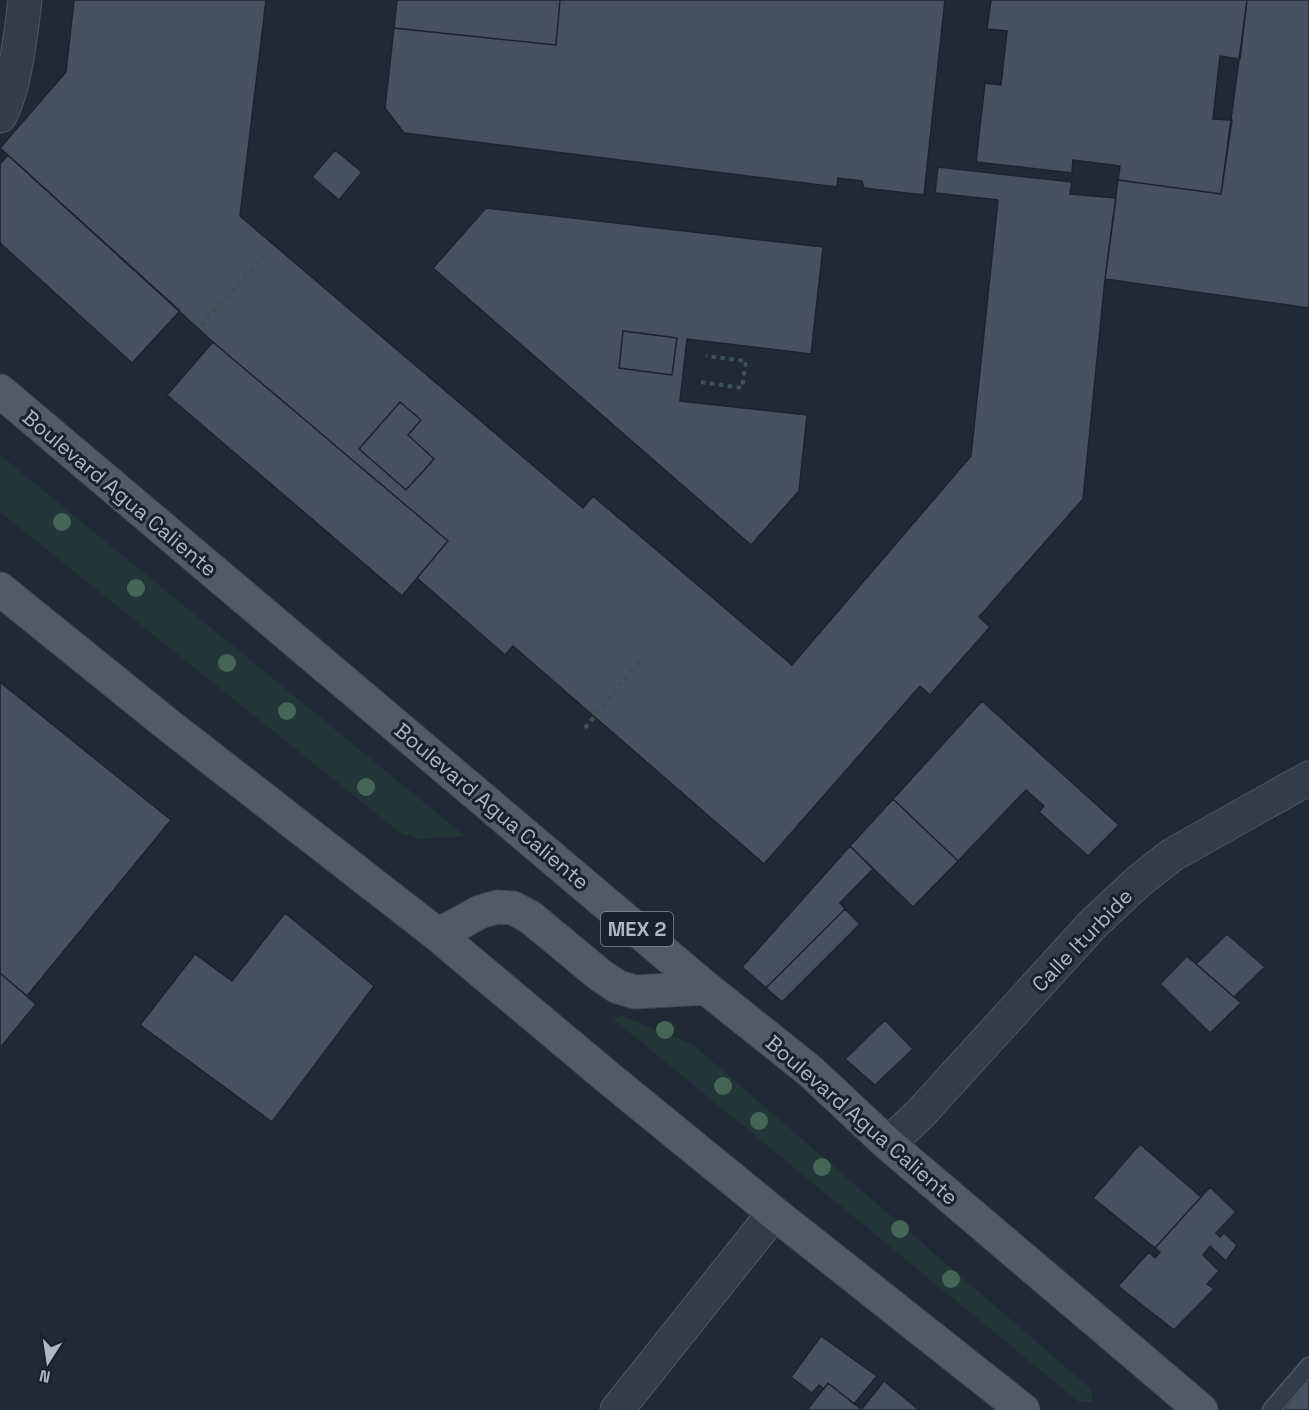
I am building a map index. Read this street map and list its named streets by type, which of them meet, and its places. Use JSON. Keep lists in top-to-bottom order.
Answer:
{
  "streets": {
    "main road": ["Boulevard Agua Caliente", "MEX 2"],
    "street": ["Calle Iturbide"]
  },
  "crossings": [
    ["Boulevard Agua Caliente", "Calle Iturbide"]
  ],
  "north": "bottom"
}
